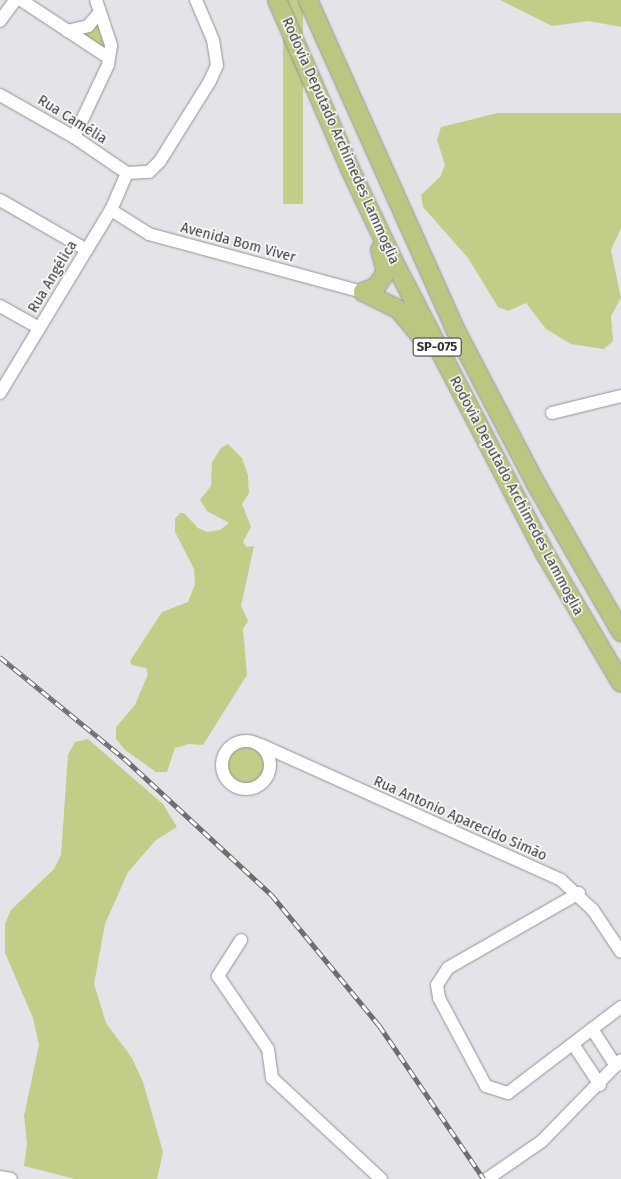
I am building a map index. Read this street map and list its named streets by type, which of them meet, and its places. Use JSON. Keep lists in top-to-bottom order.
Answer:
{
  "streets": {
    "highway": ["Rodovia Deputado Archimedes Lammoglia", "SP-075"],
    "street": [
      "Rua Camélia",
      "Avenida Bom Viver",
      "Rua Angélica",
      "Rua Antonio Aparecido Simão"
    ]
  },
  "crossings": [
    ["Rua Camélia", "Rua Angélica"],
    ["Avenida Bom Viver", "Rua Angélica"]
  ]
}
